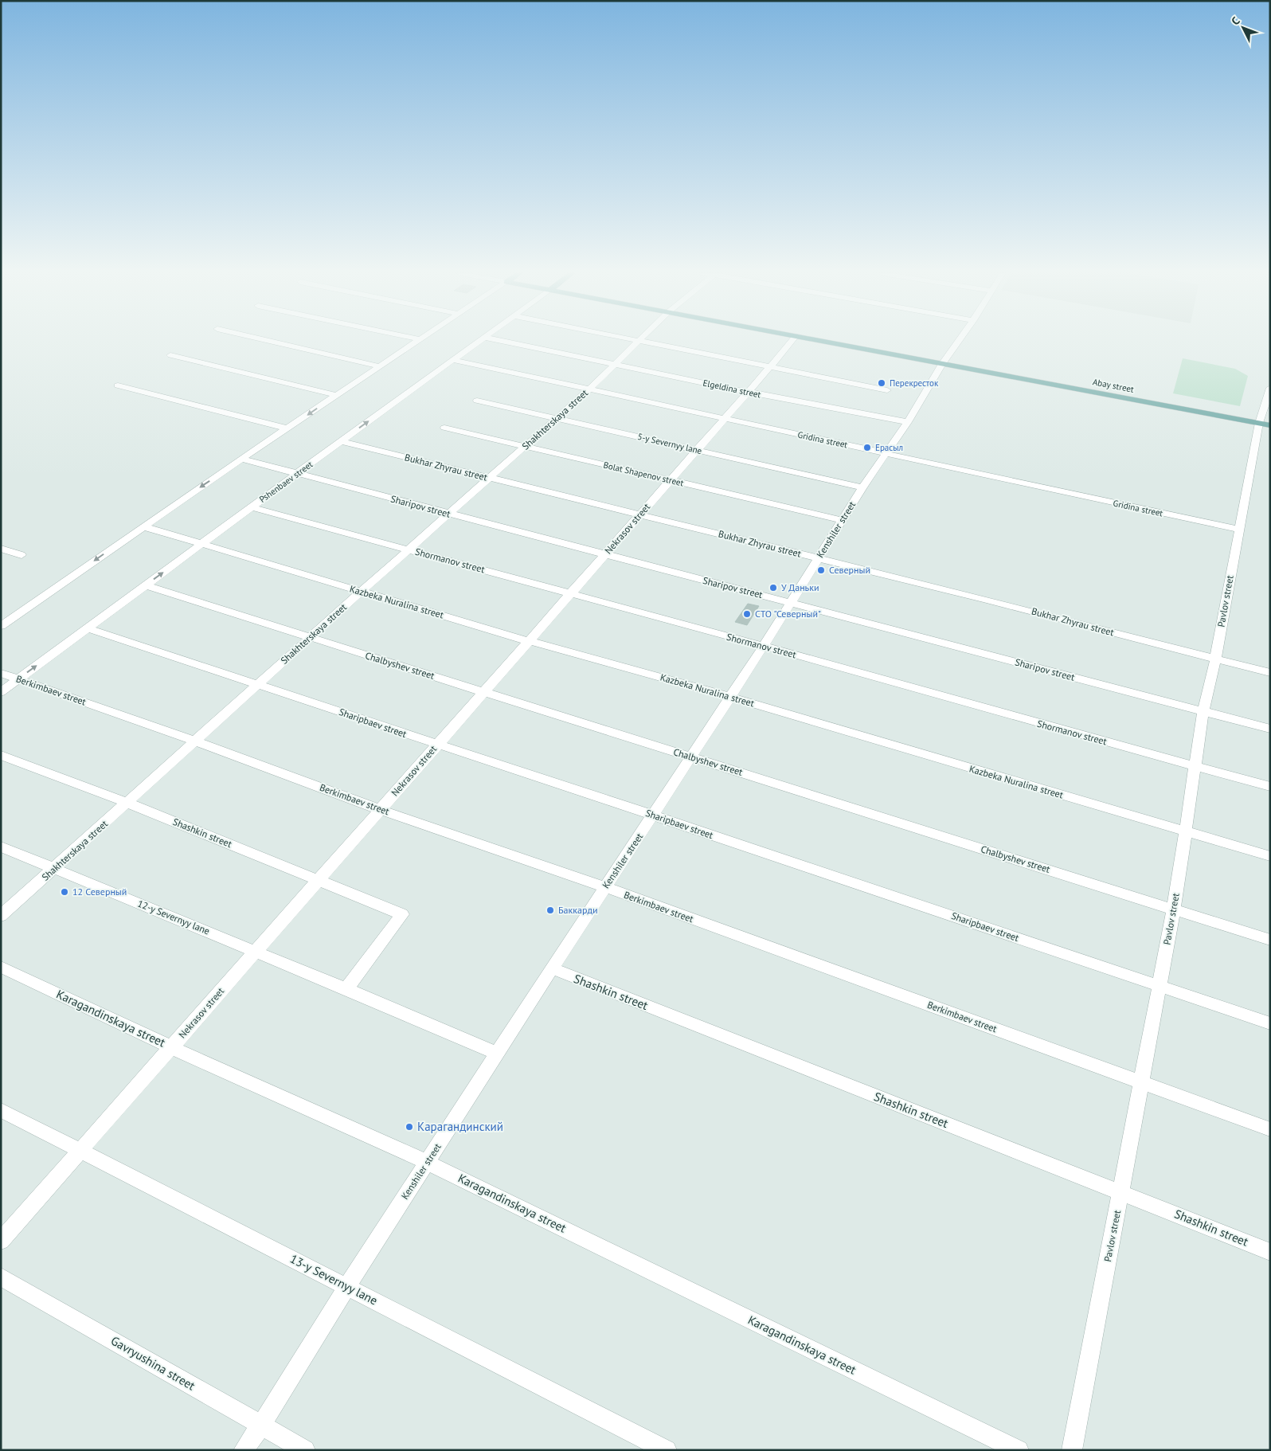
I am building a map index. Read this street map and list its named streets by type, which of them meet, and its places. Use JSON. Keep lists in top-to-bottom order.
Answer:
{
  "streets": {
    "main road": ["Abay street"],
    "street": [
      "Elgeldina street",
      "Shakhterskaya street",
      "Gridina street",
      "5-y Severnyy lane",
      "Bukhar Zhyrau street",
      "Bolat Shapenov street",
      "Pshenbaev street",
      "Sharipov street",
      "Nekrasov street",
      "Kenshiler street",
      "Shormanov street",
      "Pavlov street",
      "Kazbeka Nuralina street",
      "Chalbyshev street",
      "Berkimbaev street",
      "Sharipbaev street",
      "Shashkin street",
      "12-y Severnyy lane",
      "Karagandinskaya street",
      "13-y Severnyy lane",
      "Gavryushina street"
    ]
  },
  "crossings": [
    ["Abay street", "Kenshiler street"],
    ["Abay street", "Pavlov street"],
    ["Elgeldina street", "Shakhterskaya street"],
    ["Elgeldina street", "Nekrasov street"],
    ["Elgeldina street", "Kenshiler street"],
    ["Shakhterskaya street", "Gridina street"],
    ["Shakhterskaya street", "5-y Severnyy lane"],
    ["Shakhterskaya street", "Bukhar Zhyrau street"],
    ["Shakhterskaya street", "Bolat Shapenov street"],
    ["Shakhterskaya street", "Sharipov street"],
    ["Shakhterskaya street", "Shormanov street"],
    ["Shakhterskaya street", "Kazbeka Nuralina street"],
    ["Shakhterskaya street", "Chalbyshev street"],
    ["Shakhterskaya street", "Berkimbaev street"],
    ["Shakhterskaya street", "Sharipbaev street"],
    ["Shakhterskaya street", "Shashkin street"],
    ["Shakhterskaya street", "12-y Severnyy lane"],
    ["Gridina street", "Pshenbaev street"],
    ["Gridina street", "Nekrasov street"],
    ["Gridina street", "Kenshiler street"],
    ["Gridina street", "Pavlov street"],
    ["5-y Severnyy lane", "Nekrasov street"],
    ["5-y Severnyy lane", "Kenshiler street"],
    ["Bukhar Zhyrau street", "Pshenbaev street"],
    ["Bukhar Zhyrau street", "Nekrasov street"],
    ["Bukhar Zhyrau street", "Kenshiler street"],
    ["Bukhar Zhyrau street", "Pavlov street"],
    ["Bolat Shapenov street", "Nekrasov street"],
    ["Bolat Shapenov street", "Kenshiler street"],
    ["Pshenbaev street", "Sharipov street"],
    ["Pshenbaev street", "Shormanov street"],
    ["Pshenbaev street", "Kazbeka Nuralina street"],
    ["Pshenbaev street", "Chalbyshev street"],
    ["Pshenbaev street", "Berkimbaev street"],
    ["Pshenbaev street", "Sharipbaev street"],
    ["Sharipov street", "Nekrasov street"],
    ["Sharipov street", "Kenshiler street"],
    ["Sharipov street", "Pavlov street"],
    ["Nekrasov street", "Shormanov street"],
    ["Nekrasov street", "Kazbeka Nuralina street"],
    ["Nekrasov street", "Chalbyshev street"],
    ["Nekrasov street", "Berkimbaev street"],
    ["Nekrasov street", "Sharipbaev street"],
    ["Nekrasov street", "Shashkin street"],
    ["Nekrasov street", "12-y Severnyy lane"],
    ["Nekrasov street", "Karagandinskaya street"],
    ["Nekrasov street", "13-y Severnyy lane"],
    ["Kenshiler street", "Shormanov street"],
    ["Kenshiler street", "Kazbeka Nuralina street"],
    ["Kenshiler street", "Chalbyshev street"],
    ["Kenshiler street", "Berkimbaev street"],
    ["Kenshiler street", "Sharipbaev street"],
    ["Kenshiler street", "Shashkin street"],
    ["Kenshiler street", "12-y Severnyy lane"],
    ["Kenshiler street", "Karagandinskaya street"],
    ["Kenshiler street", "13-y Severnyy lane"],
    ["Kenshiler street", "Gavryushina street"],
    ["Shormanov street", "Pavlov street"],
    ["Pavlov street", "Kazbeka Nuralina street"],
    ["Pavlov street", "Chalbyshev street"],
    ["Pavlov street", "Berkimbaev street"],
    ["Pavlov street", "Sharipbaev street"],
    ["Pavlov street", "Shashkin street"],
    ["Shashkin street", "12-y Severnyy lane"]
  ],
  "places": [
    "Перекресток",
    "Ерасыл",
    "Северный",
    "У Даньки",
    "СТО \"Северный\"",
    "12 Северный",
    "Баккарди",
    "Карагандинский"
  ],
  "north": "top left"
}
